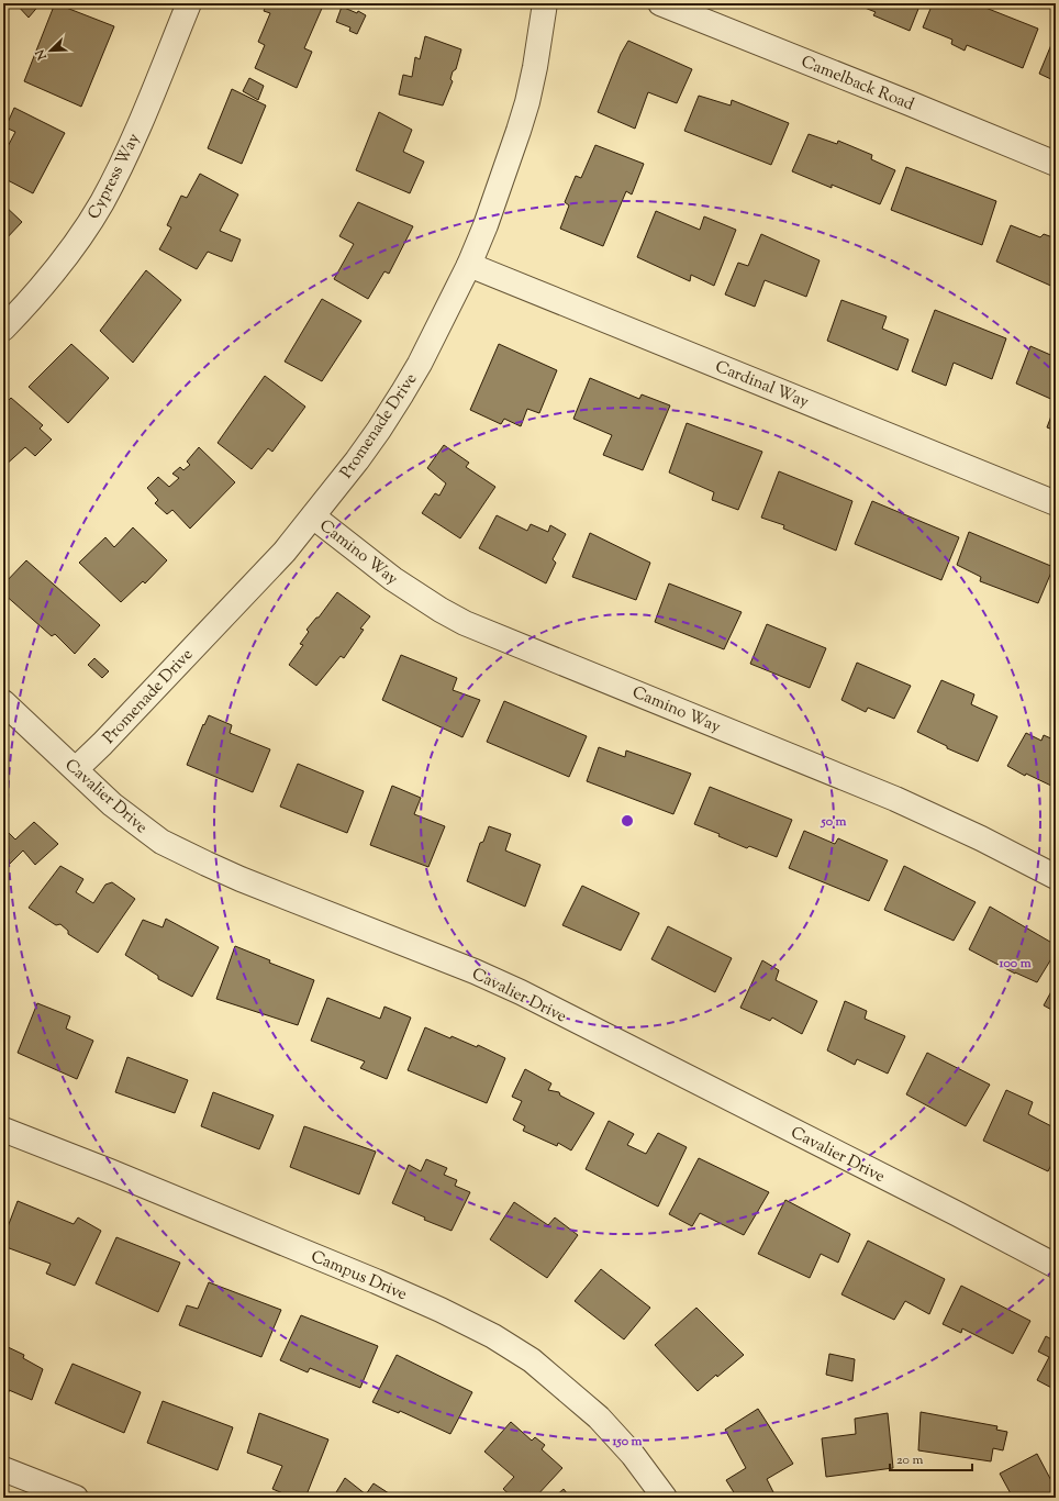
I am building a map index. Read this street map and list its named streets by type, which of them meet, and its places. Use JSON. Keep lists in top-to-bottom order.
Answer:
{
  "streets": {
    "street": [
      "Camelback Road",
      "Cypress Way",
      "Cardinal Way",
      "Promenade Drive",
      "Camino Way",
      "Cavalier Drive",
      "Campus Drive"
    ]
  },
  "crossings": [
    ["Cardinal Way", "Promenade Drive"],
    ["Promenade Drive", "Camino Way"],
    ["Promenade Drive", "Cavalier Drive"]
  ],
  "scale_bar": "20 m",
  "north": "bottom left",
  "rings": ["50 m", "100 m", "150 m"]
}
